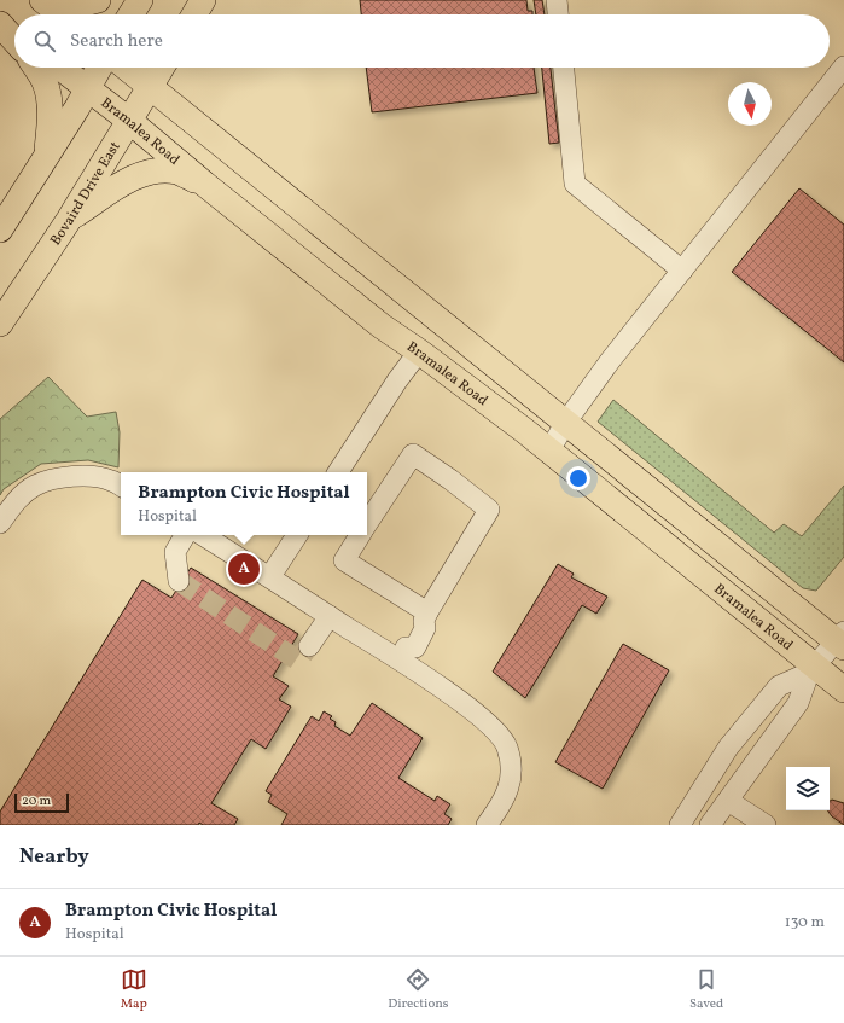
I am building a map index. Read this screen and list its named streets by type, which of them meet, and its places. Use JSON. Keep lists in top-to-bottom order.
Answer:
{
  "streets": {
    "main road": ["Bramalea Road", "Bovaird Drive East"]
  },
  "crossings": [
    ["Bramalea Road", "Bovaird Drive East"]
  ],
  "scale_bar": "20 m",
  "north": "bottom",
  "page": {
    "search": "Search here",
    "popup": ["Brampton Civic Hospital", "Hospital"],
    "pins": "A",
    "scale": "20 m",
    "heading": "Nearby",
    "list": [
      {
        "mark": "A",
        "name": "Brampton Civic Hospital",
        "note": "Hospital",
        "value": "130 m"
      }
    ],
    "nav": ["Map", "Directions", "Saved"]
  }
}
